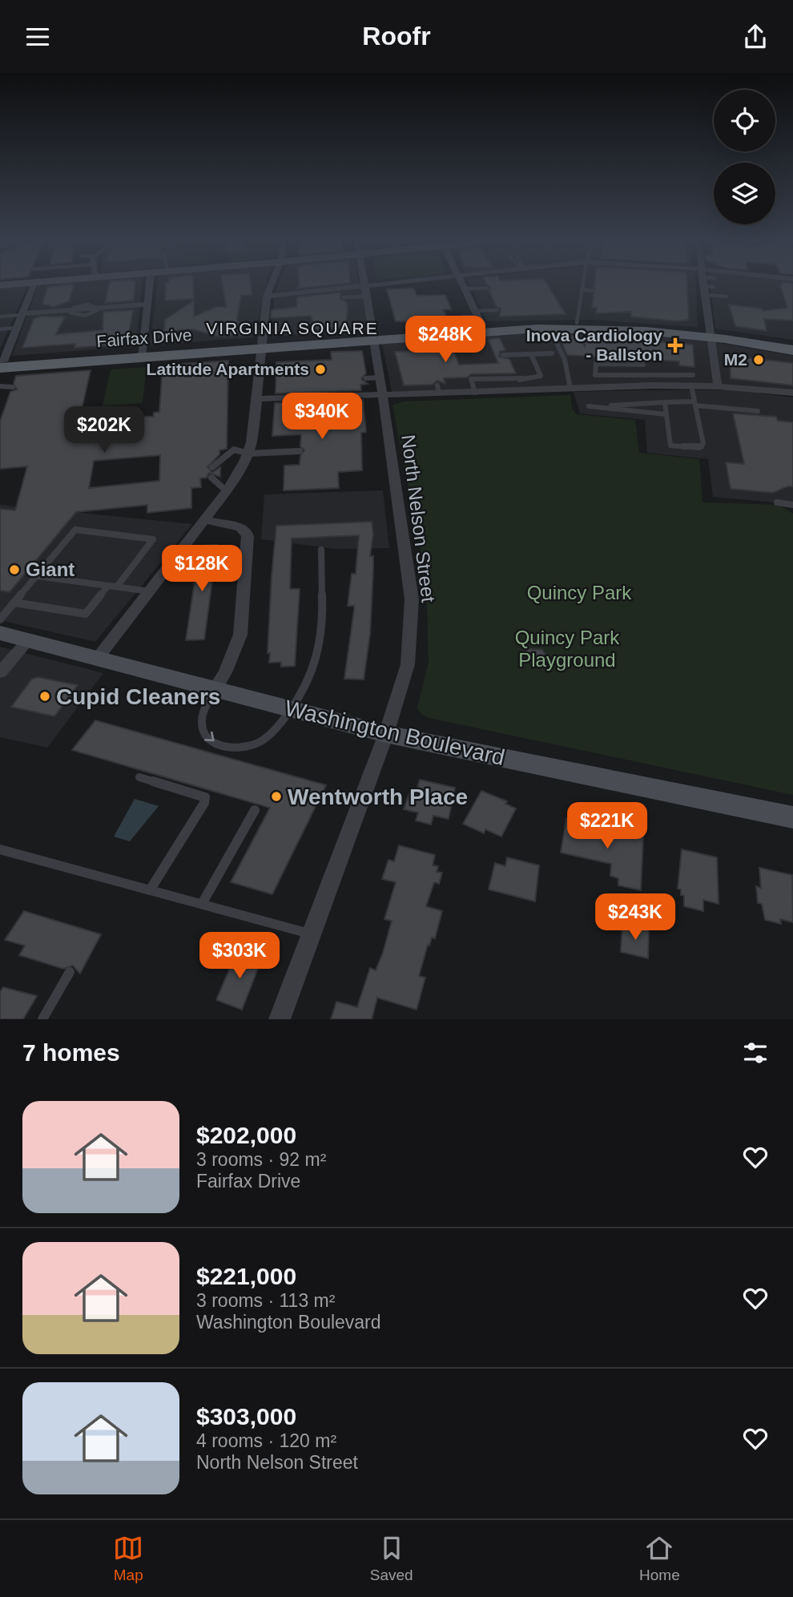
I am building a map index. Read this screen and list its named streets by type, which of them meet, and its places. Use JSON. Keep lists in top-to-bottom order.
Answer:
{
  "streets": {
    "main road": ["Fairfax Drive", "Washington Boulevard"],
    "street": ["North Nelson Street"]
  },
  "crossings": [
    ["Fairfax Drive", "North Nelson Street"],
    ["North Nelson Street", "Washington Boulevard"]
  ],
  "districts": ["VIRGINIA SQUARE"],
  "parks": ["Quincy Park", "Quincy Park Playground"],
  "places": {
    "health": ["Inova Cardiology - Ballston"],
    "other": [
      "M2",
      "Latitude Apartments",
      "Giant",
      "Cupid Cleaners",
      "Wentworth Place"
    ]
  },
  "page": {
    "header": "Roofr",
    "price": [
      "$248K",
      "$340K",
      "$202K",
      "$128K",
      "$221K",
      "$243K",
      "$303K"
    ],
    "heading": "7 homes",
    "list": [
      {
        "name": "$202,000",
        "note": "3 rooms · 92 m² · Fairfax Drive"
      },
      {
        "name": "$221,000",
        "note": "3 rooms · 113 m² · Washington Boulevard"
      },
      {
        "name": "$303,000",
        "note": "4 rooms · 120 m² · North Nelson Street"
      }
    ],
    "tabs": ["Map", "Saved", "Home"]
  }
}
